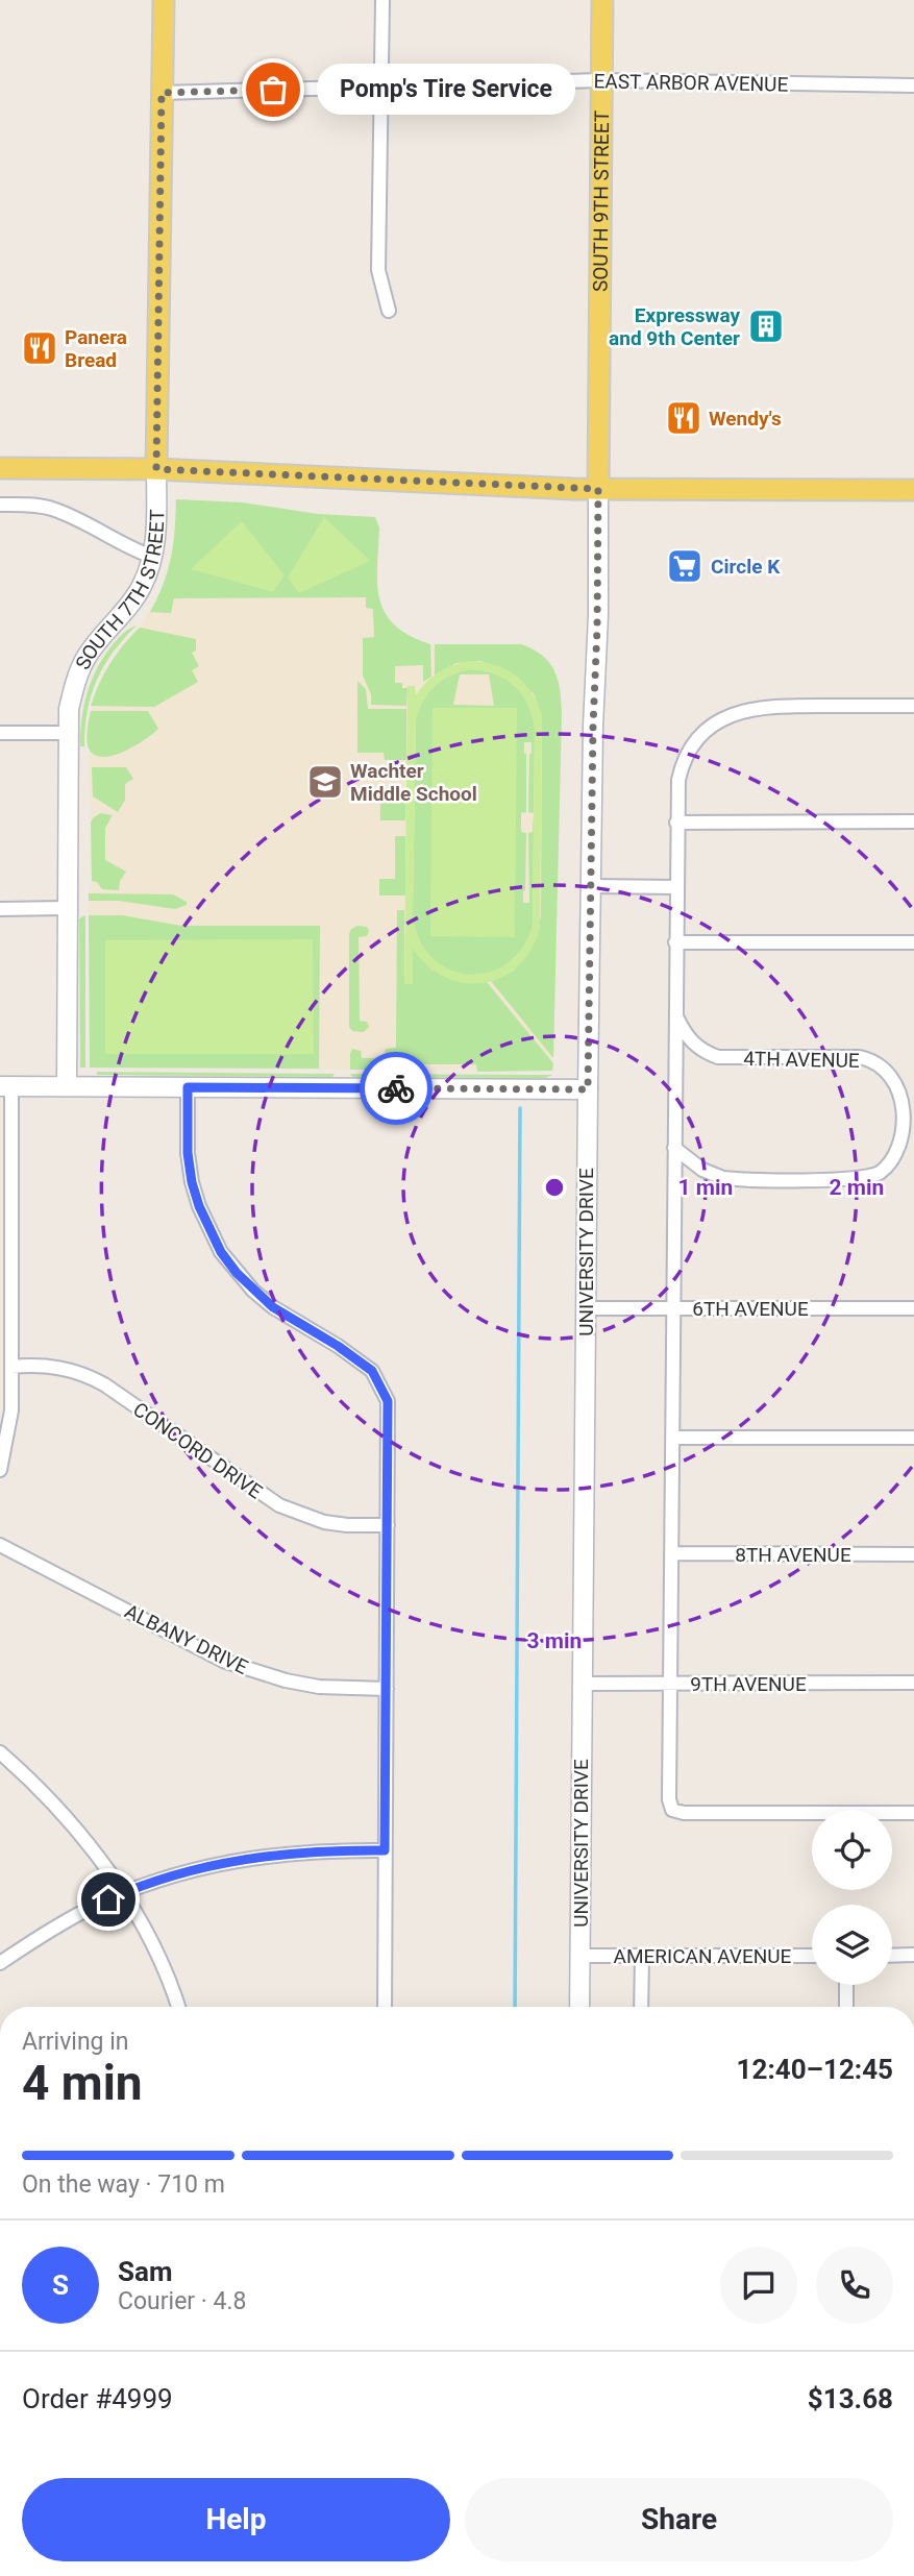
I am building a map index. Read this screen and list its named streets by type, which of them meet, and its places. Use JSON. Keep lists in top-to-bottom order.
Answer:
{
  "streets": {
    "main road": ["SOUTH 9TH STREET", "SOUTH 7TH STREET", "UNIVERSITY DRIVE"],
    "street": [
      "EAST ARBOR AVENUE",
      "4TH AVENUE",
      "6TH AVENUE",
      "CONCORD DRIVE",
      "8TH AVENUE",
      "ALBANY DRIVE",
      "9TH AVENUE",
      "AMERICAN AVENUE"
    ]
  },
  "crossings": [
    ["EAST ARBOR AVENUE", "SOUTH 9TH STREET"],
    ["EAST ARBOR AVENUE", "SOUTH 7TH STREET"],
    ["SOUTH 9TH STREET", "UNIVERSITY DRIVE"],
    ["UNIVERSITY DRIVE", "6TH AVENUE"],
    ["UNIVERSITY DRIVE", "9TH AVENUE"],
    ["UNIVERSITY DRIVE", "AMERICAN AVENUE"]
  ],
  "places": {
    "other": ["Pomp's Tire Service"],
    "building": ["Expressway and 9th Center"],
    "restaurant": ["Panera Bread", "Wendy's"],
    "supermarket": ["Circle K"],
    "school or university": ["Wachter Middle School"]
  },
  "page": {
    "bubble": "Pomp's Tire Service",
    "heading": ["4 min", "Arriving in", "12:40–12:45"],
    "panel": [
      "Sam",
      "Courier · 4.8",
      "Order #4999",
      "$13.68"
    ],
    "bar": "On the way · 710 m",
    "round": "S",
    "buttons": ["Help", "Share"]
  },
  "rings": ["1 min", "2 min", "3 min"]
}
